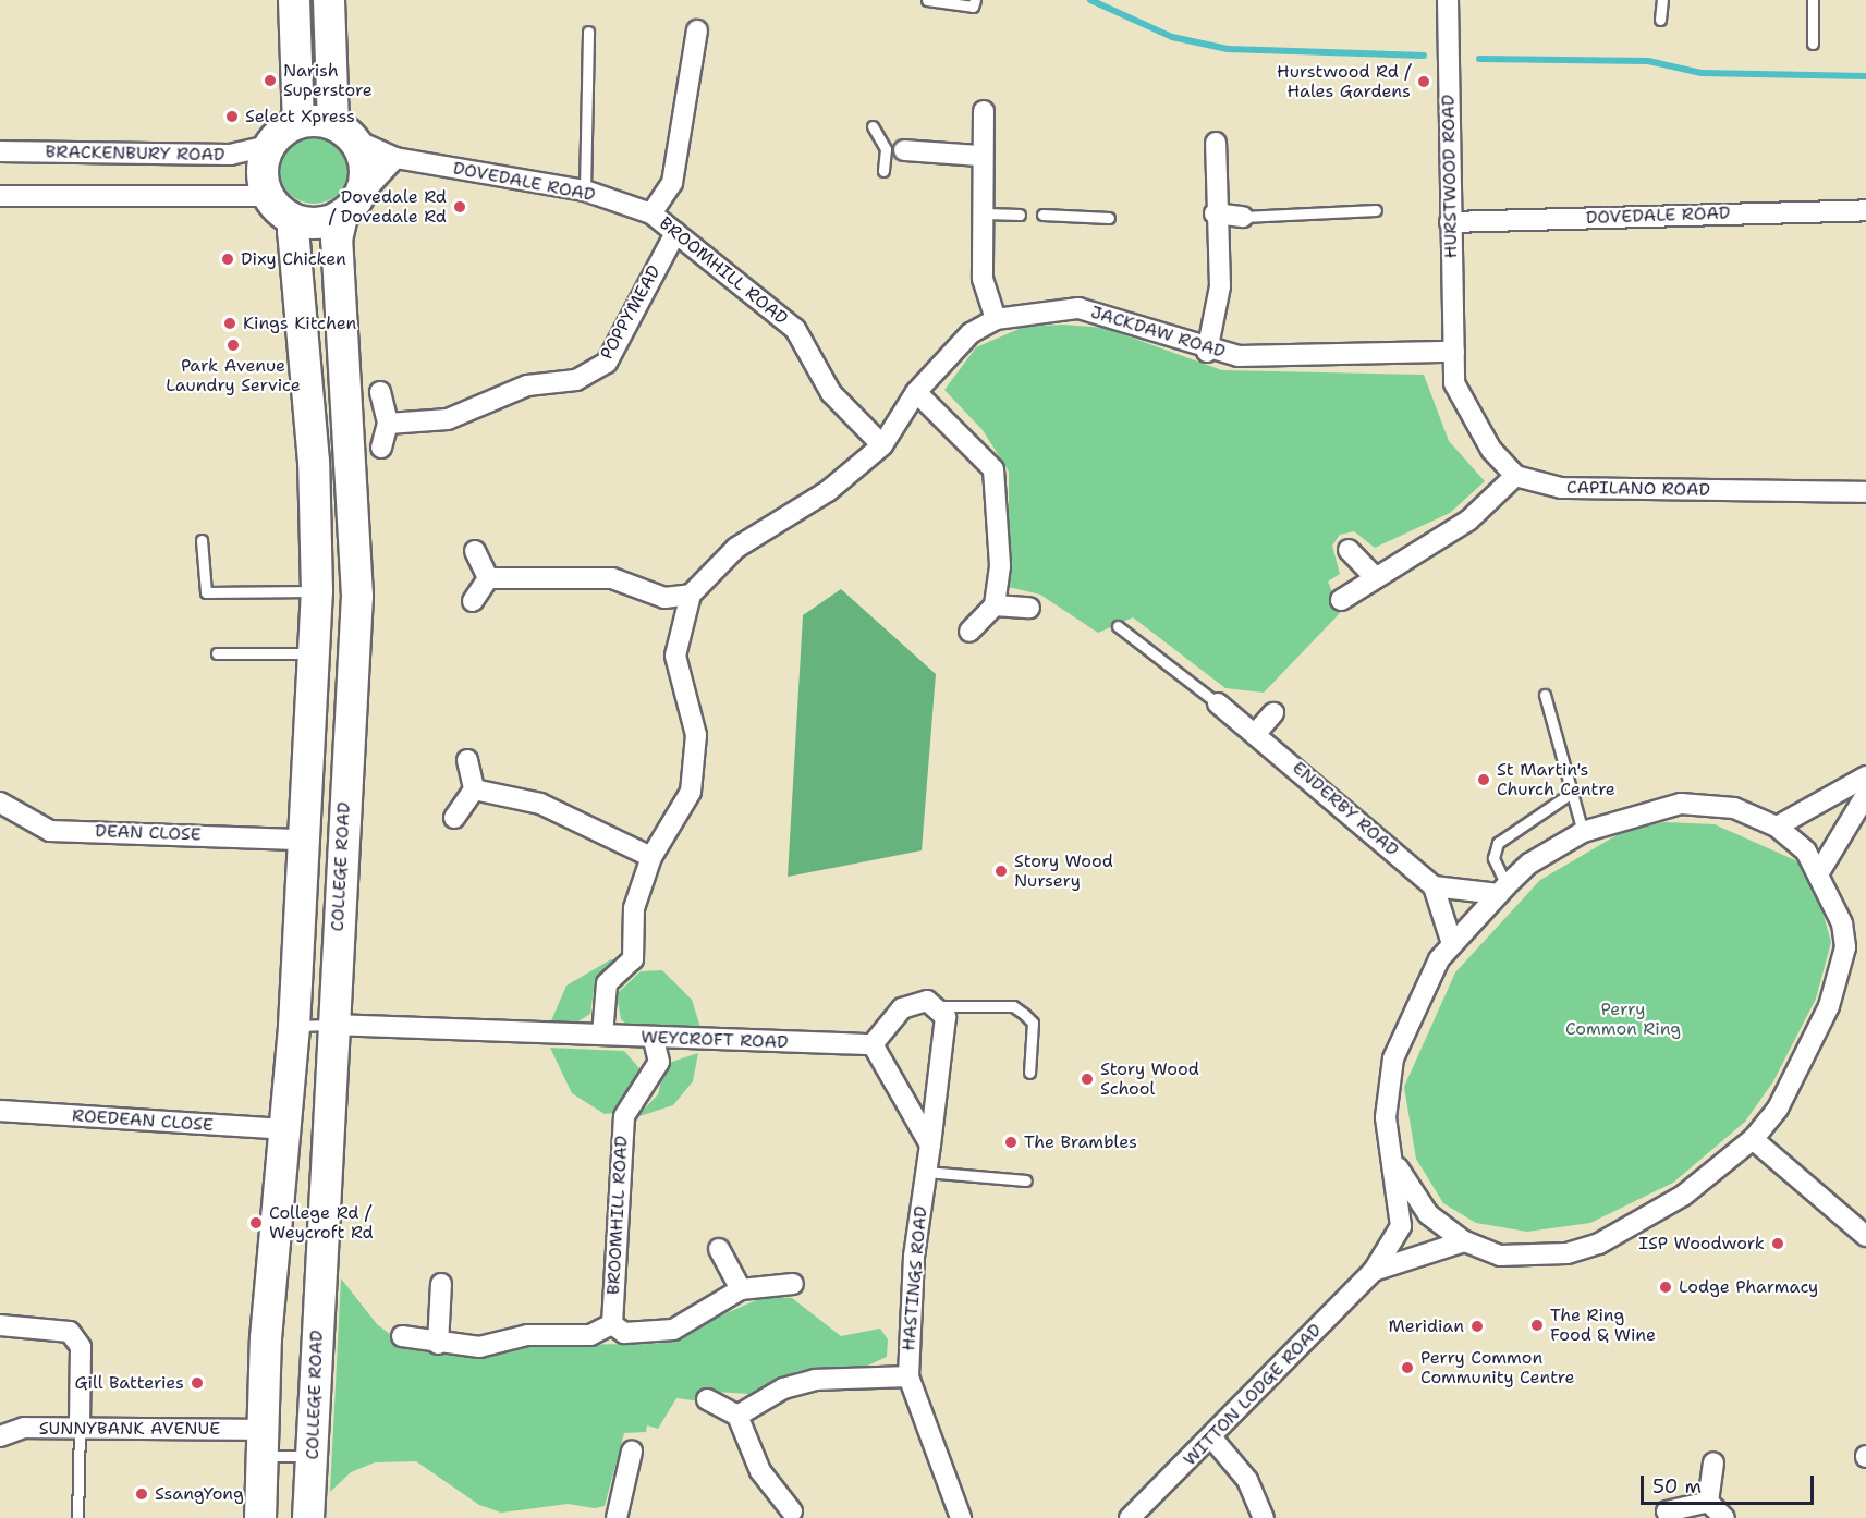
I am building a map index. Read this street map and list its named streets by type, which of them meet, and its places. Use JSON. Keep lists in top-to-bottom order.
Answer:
{
  "streets": {
    "main road": ["COLLEGE ROAD"],
    "street": [
      "BRACKENBURY ROAD",
      "HURSTWOOD ROAD",
      "DOVEDALE ROAD",
      "BROOMHILL ROAD",
      "POPPYMEAD",
      "JACKDAW ROAD",
      "CAPILANO ROAD",
      "ENDERBY ROAD",
      "DEAN CLOSE",
      "WEYCROFT ROAD",
      "ROEDEAN CLOSE",
      "HASTINGS ROAD",
      "WITTON LODGE ROAD",
      "SUNNYBANK AVENUE"
    ]
  },
  "crossings": [
    ["BRACKENBURY ROAD", "DOVEDALE ROAD"],
    ["BRACKENBURY ROAD", "COLLEGE ROAD"],
    ["HURSTWOOD ROAD", "DOVEDALE ROAD"],
    ["HURSTWOOD ROAD", "JACKDAW ROAD"],
    ["DOVEDALE ROAD", "BROOMHILL ROAD"],
    ["DOVEDALE ROAD", "COLLEGE ROAD"],
    ["BROOMHILL ROAD", "POPPYMEAD"],
    ["BROOMHILL ROAD", "JACKDAW ROAD"],
    ["BROOMHILL ROAD", "WEYCROFT ROAD"],
    ["COLLEGE ROAD", "WEYCROFT ROAD"]
  ],
  "parks": ["Perry Common Ring"],
  "places": [
    "Narish Superstore",
    "Hurstwood Rd / Hales Gardens",
    "Select Xpress",
    "Dovedale Rd / Dovedale Rd",
    "Dixy Chicken",
    "Kings Kitchen",
    "Park Avenue Laundry Service",
    "St Martin's Church Centre",
    "Story Wood Nursery",
    "Story Wood School",
    "The Brambles",
    "College Rd / Weycroft Rd",
    "ISP Woodwork",
    "Lodge Pharmacy",
    "The Ring Food & Wine",
    "Meridian",
    "Perry Common Community Centre",
    "Gill Batteries",
    "SsangYong"
  ],
  "scale_bar": "50 m"
}
